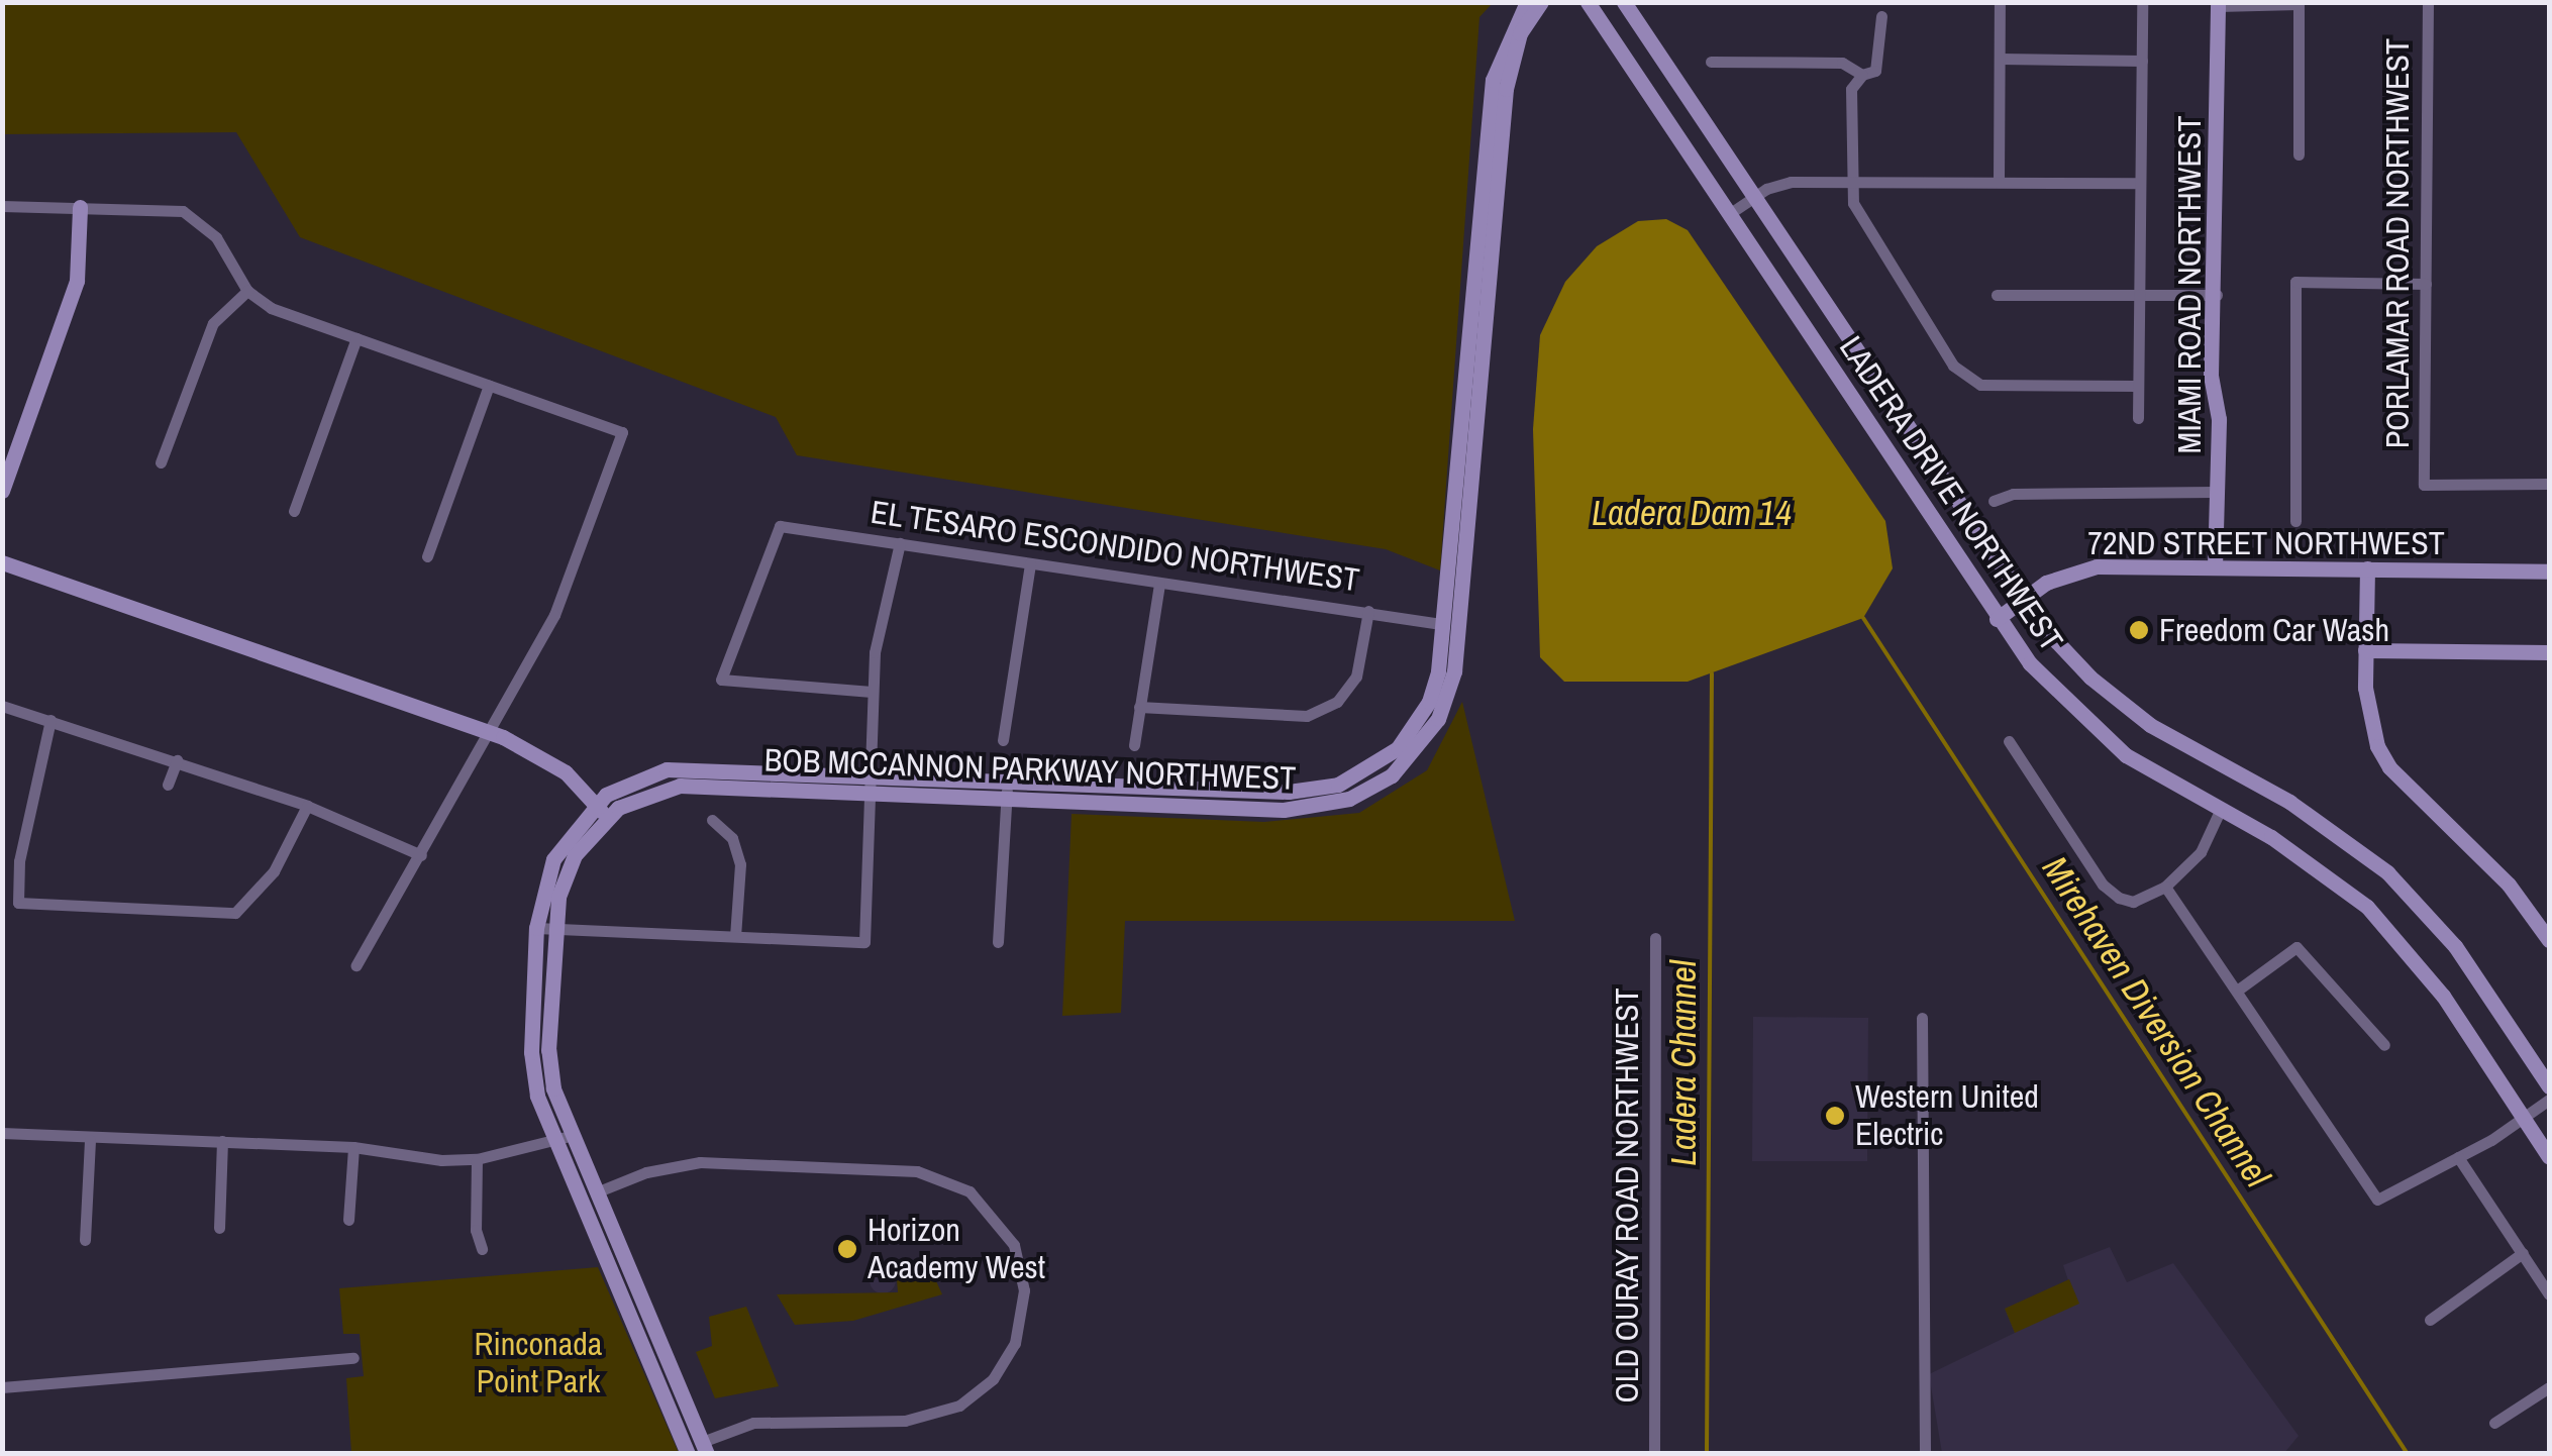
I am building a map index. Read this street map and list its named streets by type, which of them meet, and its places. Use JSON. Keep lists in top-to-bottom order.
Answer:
{
  "streets": {
    "street": [
      "PORLAMAR ROAD NORTHWEST",
      "MIAMI ROAD NORTHWEST",
      "LADERA DRIVE NORTHWEST",
      "72ND STREET NORTHWEST",
      "EL TESARO ESCONDIDO NORTHWEST",
      "BOB MCCANNON PARKWAY NORTHWEST",
      "OLD OURAY ROAD NORTHWEST"
    ]
  },
  "crossings": [
    ["MIAMI ROAD NORTHWEST", "72ND STREET NORTHWEST"],
    ["LADERA DRIVE NORTHWEST", "72ND STREET NORTHWEST"],
    ["EL TESARO ESCONDIDO NORTHWEST", "BOB MCCANNON PARKWAY NORTHWEST"]
  ],
  "water": ["Ladera Dam 14", "Mirehaven Diversion Channel", "Ladera Channel"],
  "parks": ["Rinconada Point Park"],
  "places": ["Freedom Car Wash", "Western United Electric", "Horizon Academy West"]
}
